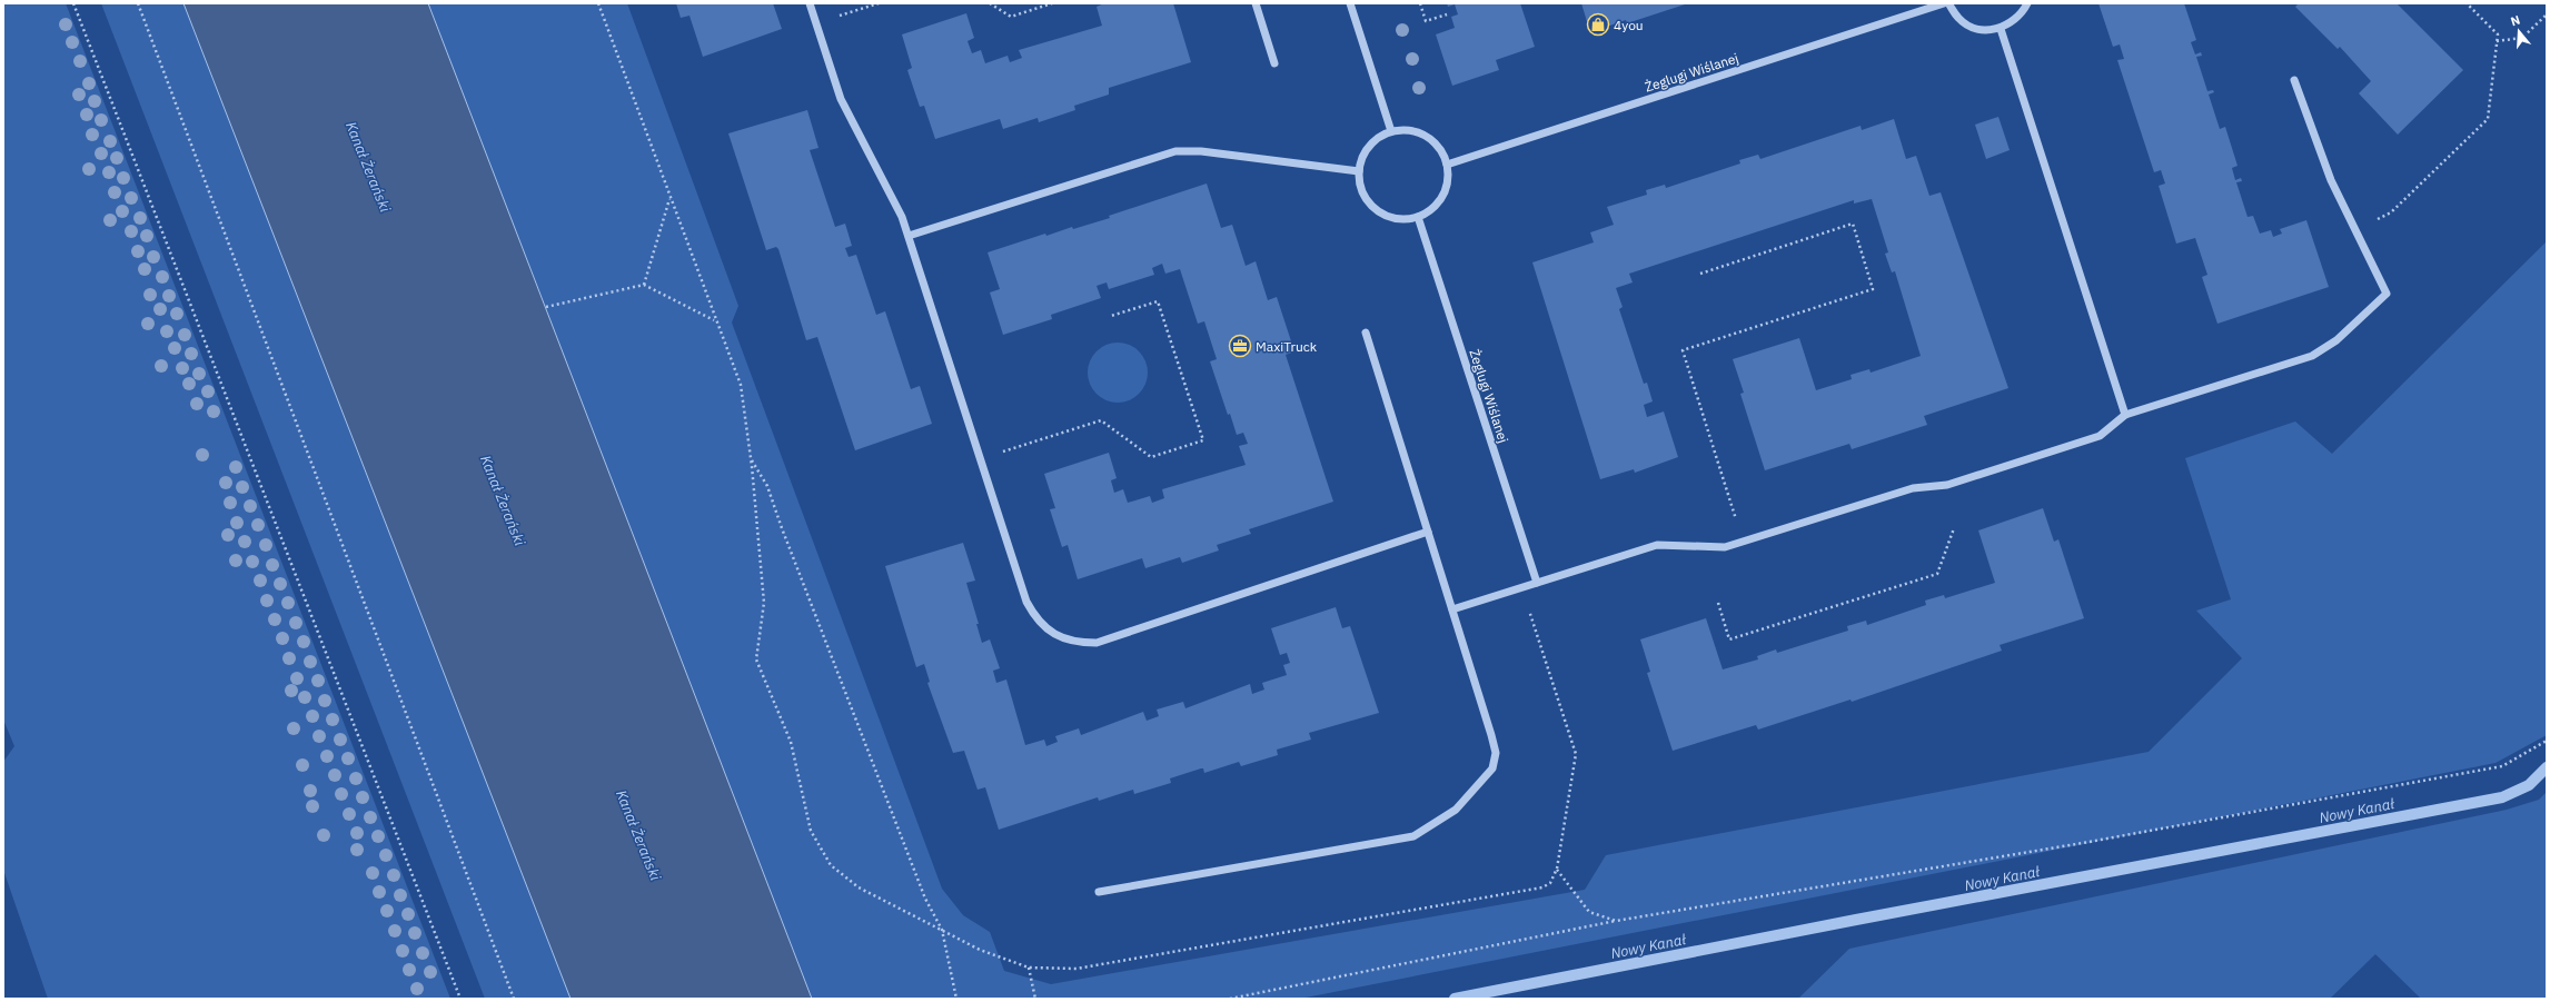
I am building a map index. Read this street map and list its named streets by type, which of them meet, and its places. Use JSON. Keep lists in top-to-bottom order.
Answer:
{
  "streets": {
    "street": ["Żeglugi Wiślanej"]
  },
  "water": ["Kanał Żerański", "Nowy Kanał"],
  "places": {
    "shop": ["4you"],
    "office": ["MaxiTruck"]
  },
  "north": "top"
}
